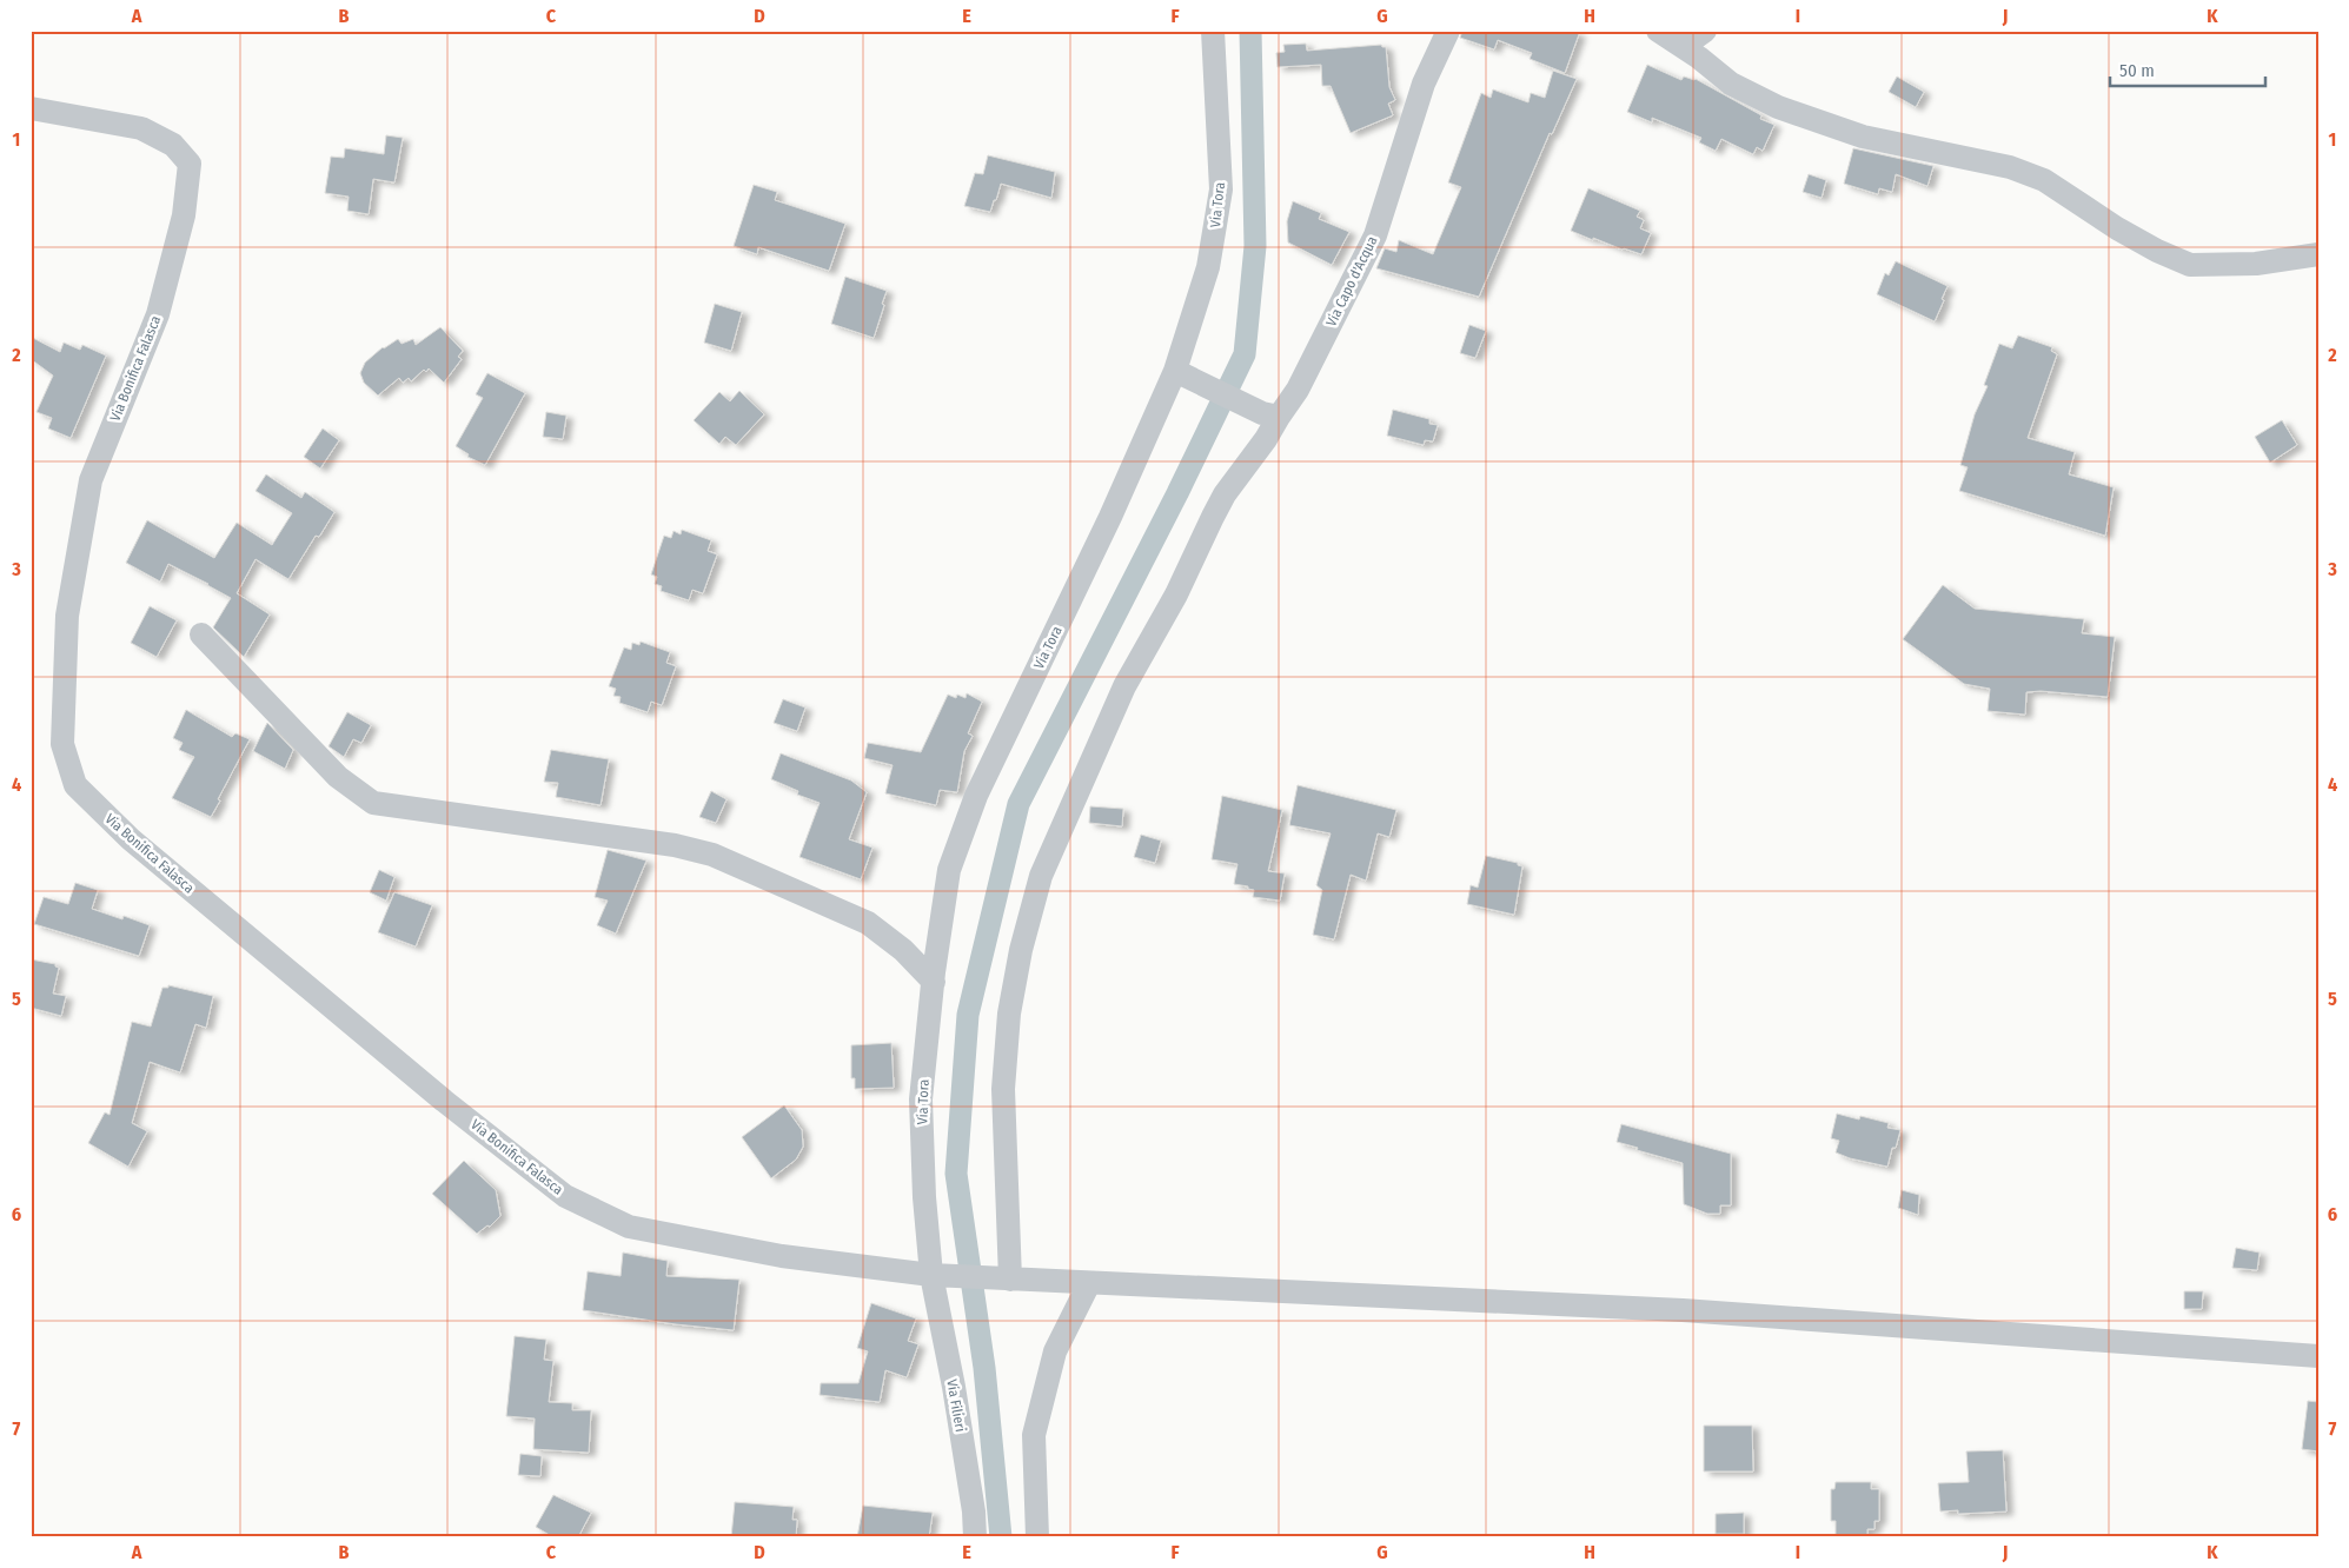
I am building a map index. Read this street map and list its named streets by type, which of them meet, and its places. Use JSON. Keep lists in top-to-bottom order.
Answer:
{
  "streets": {
    "street": [
      "Via Tora",
      "Via Capo d'Acqua",
      "Via Bonifica Falasca",
      "Via Filieri"
    ]
  },
  "crossings": [
    ["Via Tora", "Via Bonifica Falasca"],
    ["Via Tora", "Via Filieri"],
    ["Via Capo d'Acqua", "Via Bonifica Falasca"],
    ["Via Bonifica Falasca", "Via Filieri"]
  ],
  "scale_bar": "50 m",
  "grid": {
    "columns": [
      "A",
      "B",
      "C",
      "D",
      "E",
      "F",
      "G",
      "H",
      "I",
      "J",
      "K"
    ],
    "rows": [
      "1",
      "2",
      "3",
      "4",
      "5",
      "6",
      "7"
    ]
  }
}
